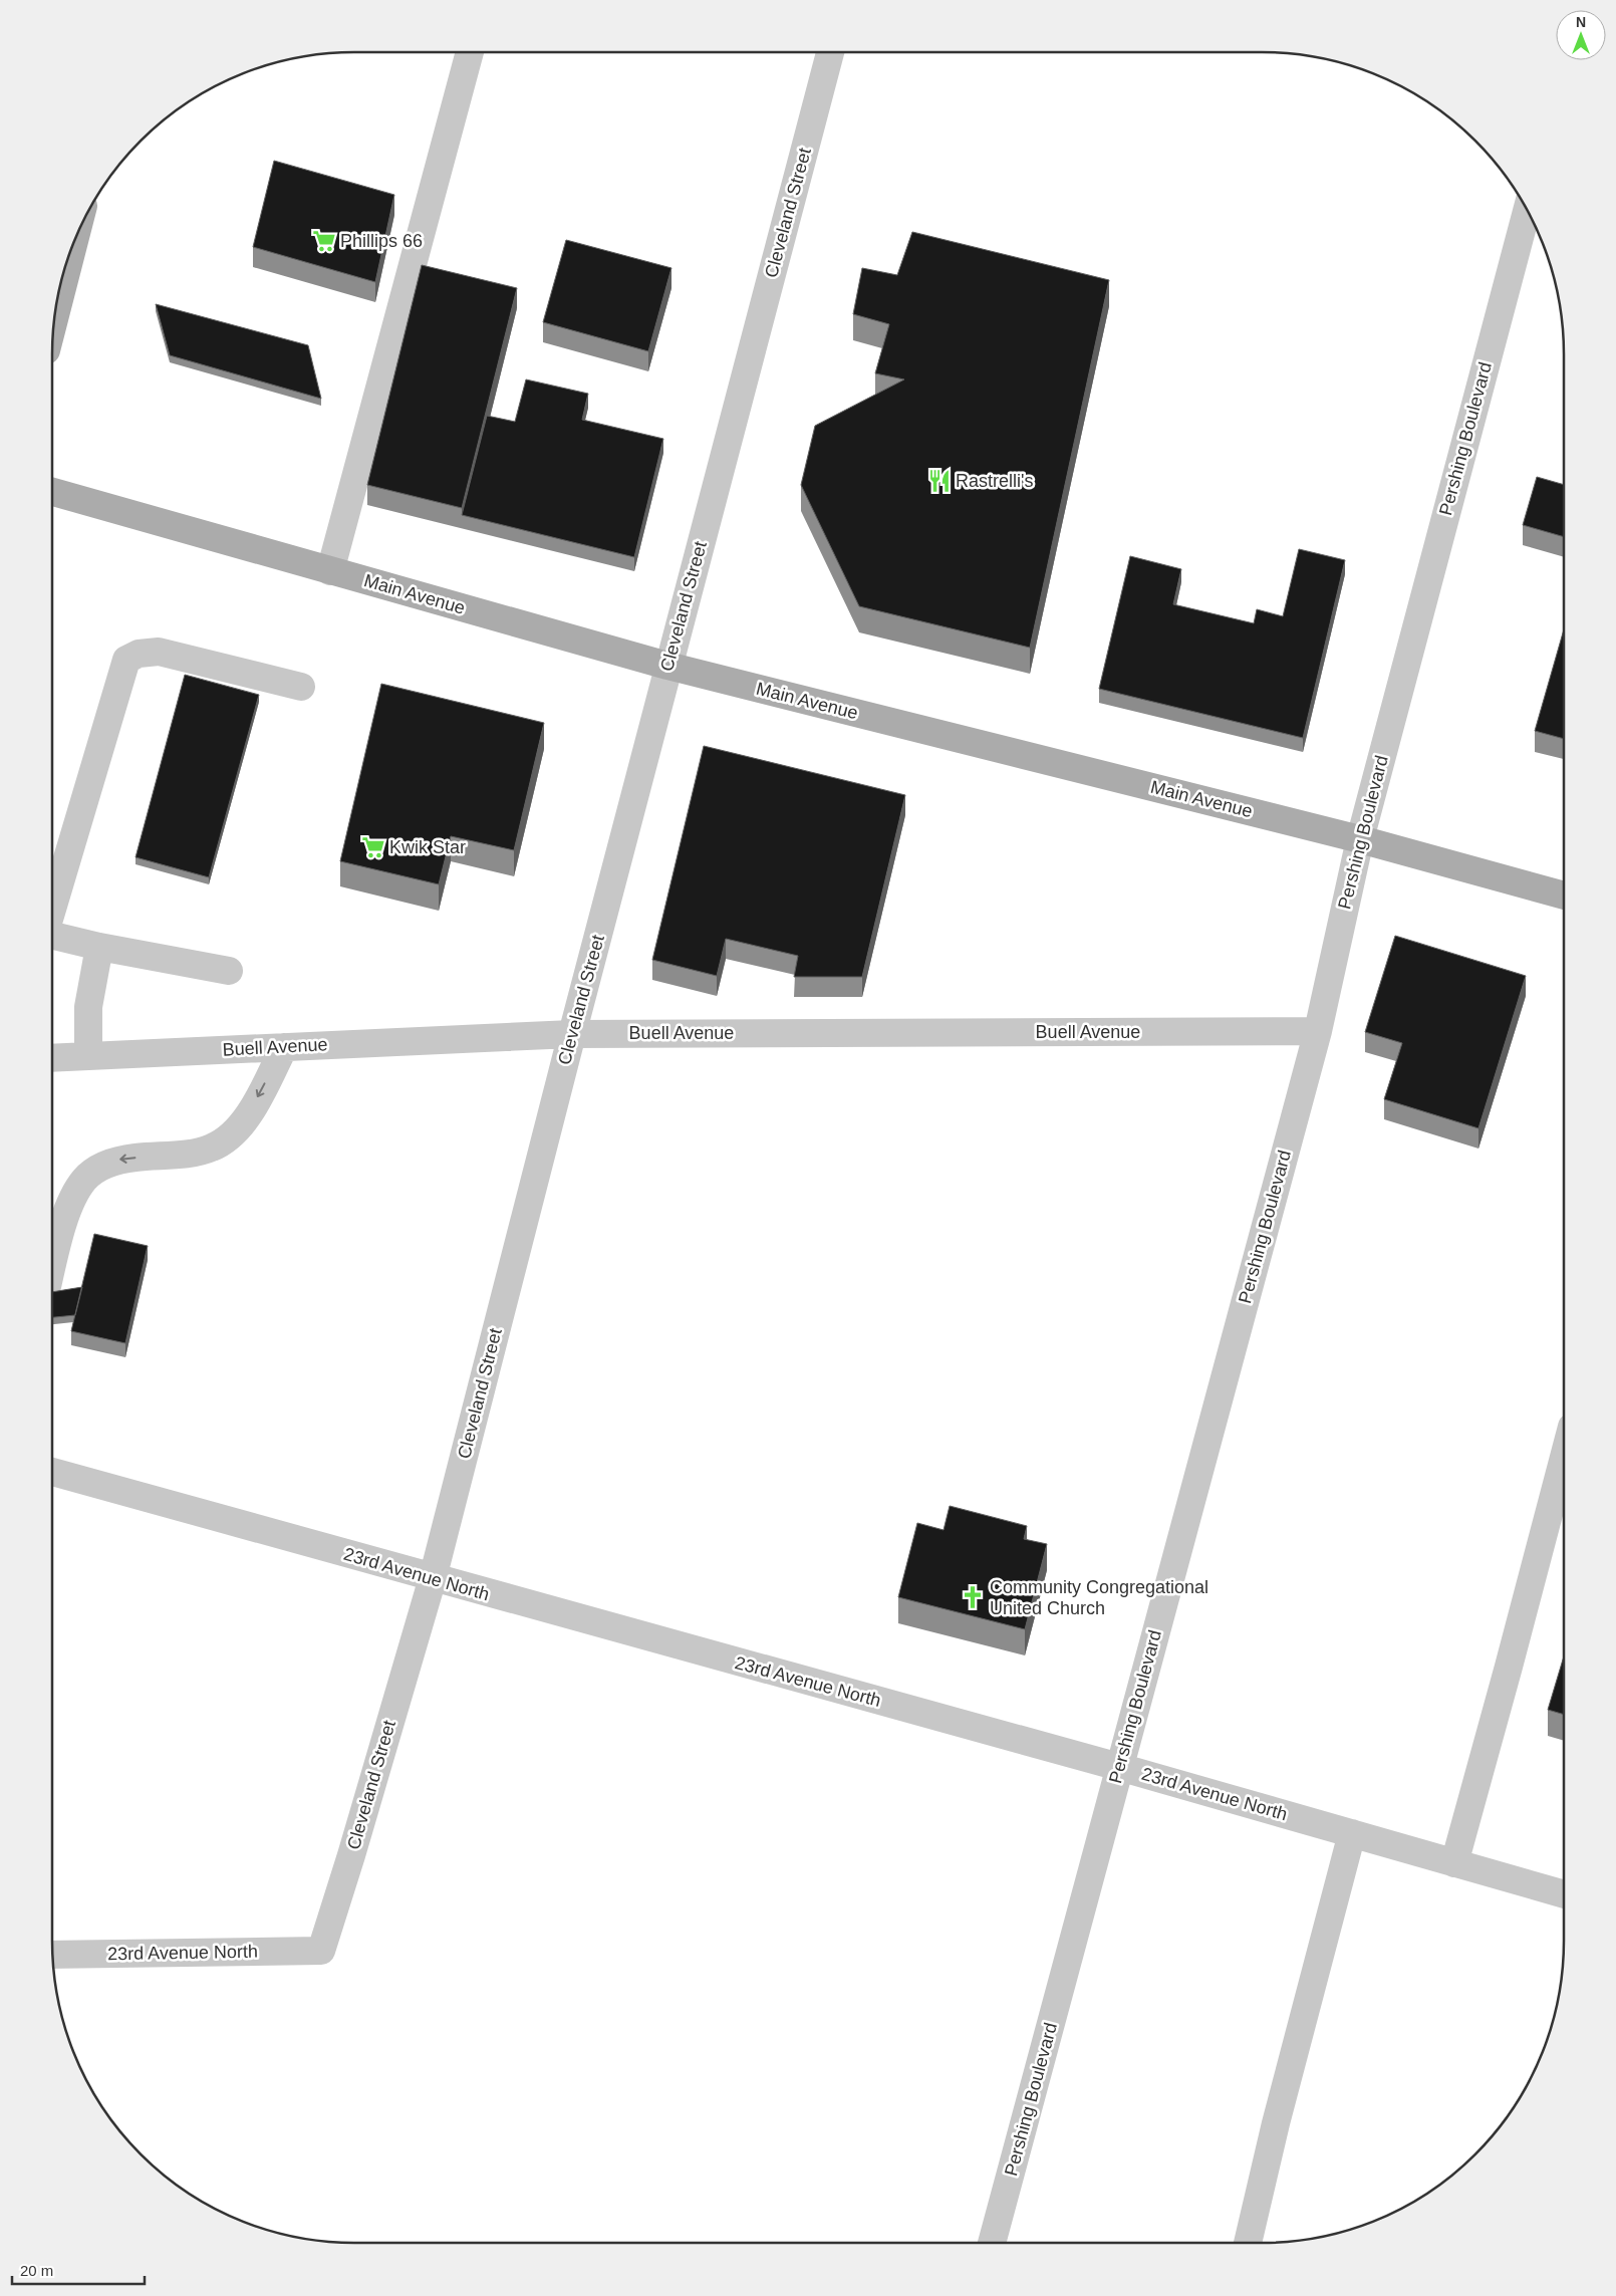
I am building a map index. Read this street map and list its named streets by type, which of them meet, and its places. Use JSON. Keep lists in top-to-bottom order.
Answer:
{
  "streets": {
    "main road": ["Main Avenue"],
    "street": [
      "Cleveland Street",
      "Pershing Boulevard",
      "Buell Avenue",
      "23rd Avenue North"
    ]
  },
  "crossings": [
    ["Cleveland Street", "Main Avenue"],
    ["Cleveland Street", "Buell Avenue"],
    ["Cleveland Street", "23rd Avenue North"],
    ["Pershing Boulevard", "Main Avenue"],
    ["Pershing Boulevard", "Buell Avenue"],
    ["Pershing Boulevard", "23rd Avenue North"]
  ],
  "places": {
    "supermarket": ["Phillips 66", "Kwik Star"],
    "restaurant": ["Rastrelli's"],
    "church": ["Community Congregational United Church"]
  },
  "scale_bar": "20 m",
  "north": "top"
}
